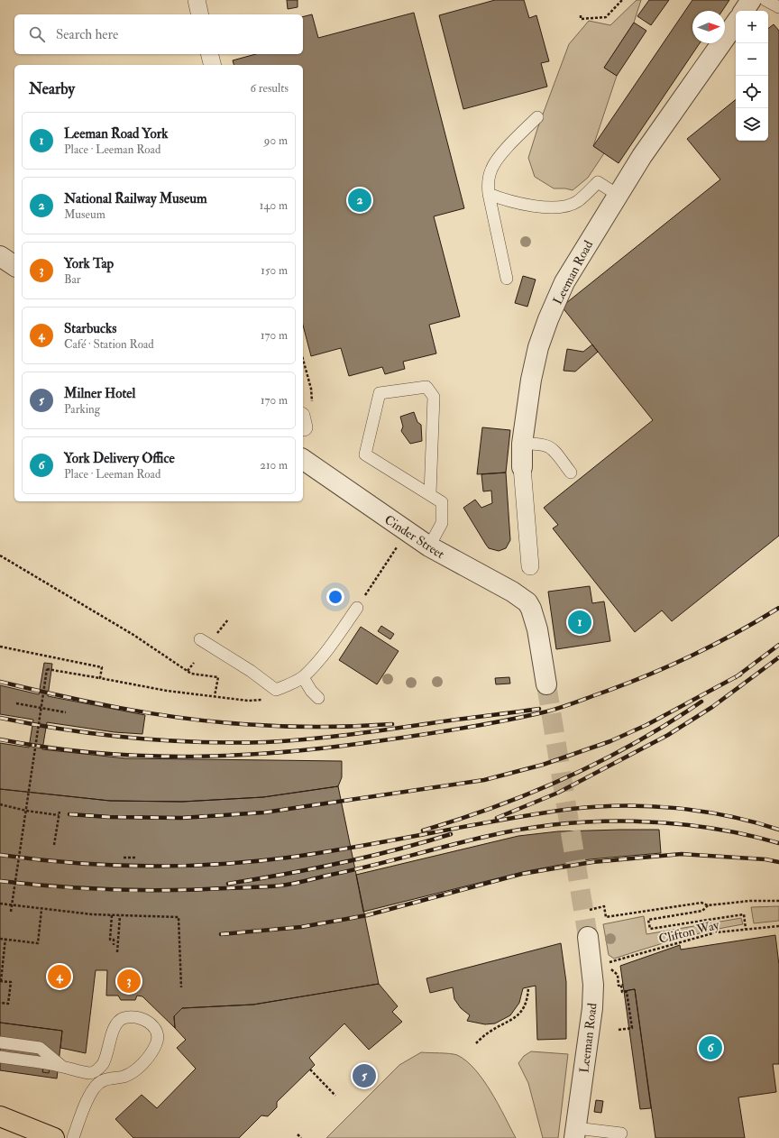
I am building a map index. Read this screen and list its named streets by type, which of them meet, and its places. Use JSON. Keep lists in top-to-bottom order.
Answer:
{
  "streets": {
    "street": ["Leeman Road", "Cinder Street"],
    "path": ["Clifton Way"]
  },
  "north": "right",
  "page": {
    "map_buttons": ["+", "−"],
    "search": "Search here",
    "heading": ["Nearby", "6 results"],
    "list": [
      {
        "mark": "1",
        "name": "Leeman Road York",
        "note": "Place · Leeman Road",
        "value": "90 m"
      },
      {
        "mark": "2",
        "name": "National Railway Museum",
        "note": "Museum",
        "value": "140 m"
      },
      {
        "mark": "3",
        "name": "York Tap",
        "note": "Bar",
        "value": "150 m"
      },
      {
        "mark": "4",
        "name": "Starbucks",
        "note": "Café · Station Road",
        "value": "170 m"
      },
      {
        "mark": "5",
        "name": "Milner Hotel",
        "note": "Parking",
        "value": "170 m"
      },
      {
        "mark": "6",
        "name": "York Delivery Office",
        "note": "Place · Leeman Road",
        "value": "210 m"
      }
    ],
    "pins": [
      "2",
      "1",
      "4",
      "3",
      "6",
      "5"
    ]
  }
}
